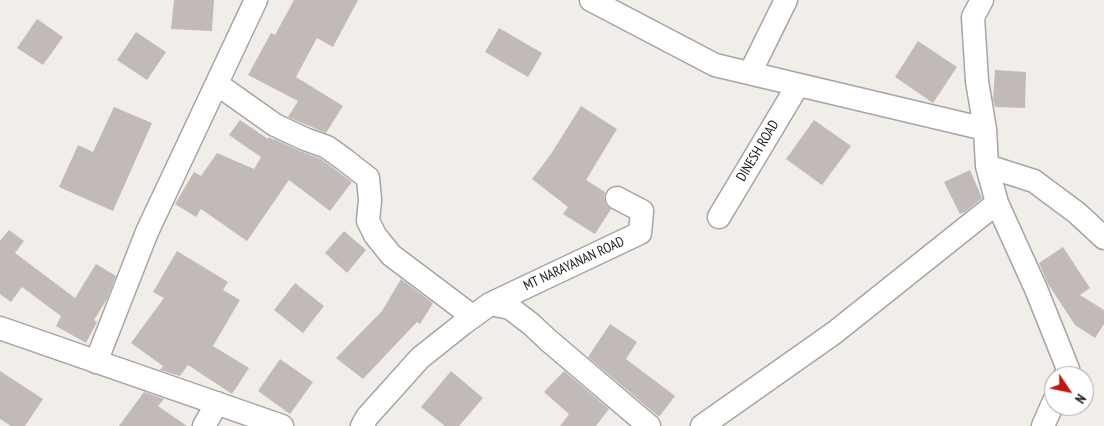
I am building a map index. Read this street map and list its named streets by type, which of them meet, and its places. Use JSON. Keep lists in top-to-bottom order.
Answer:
{
  "streets": {
    "street": ["DINESH ROAD", "MT NARAYANAN ROAD"]
  },
  "north": "bottom right"
}
